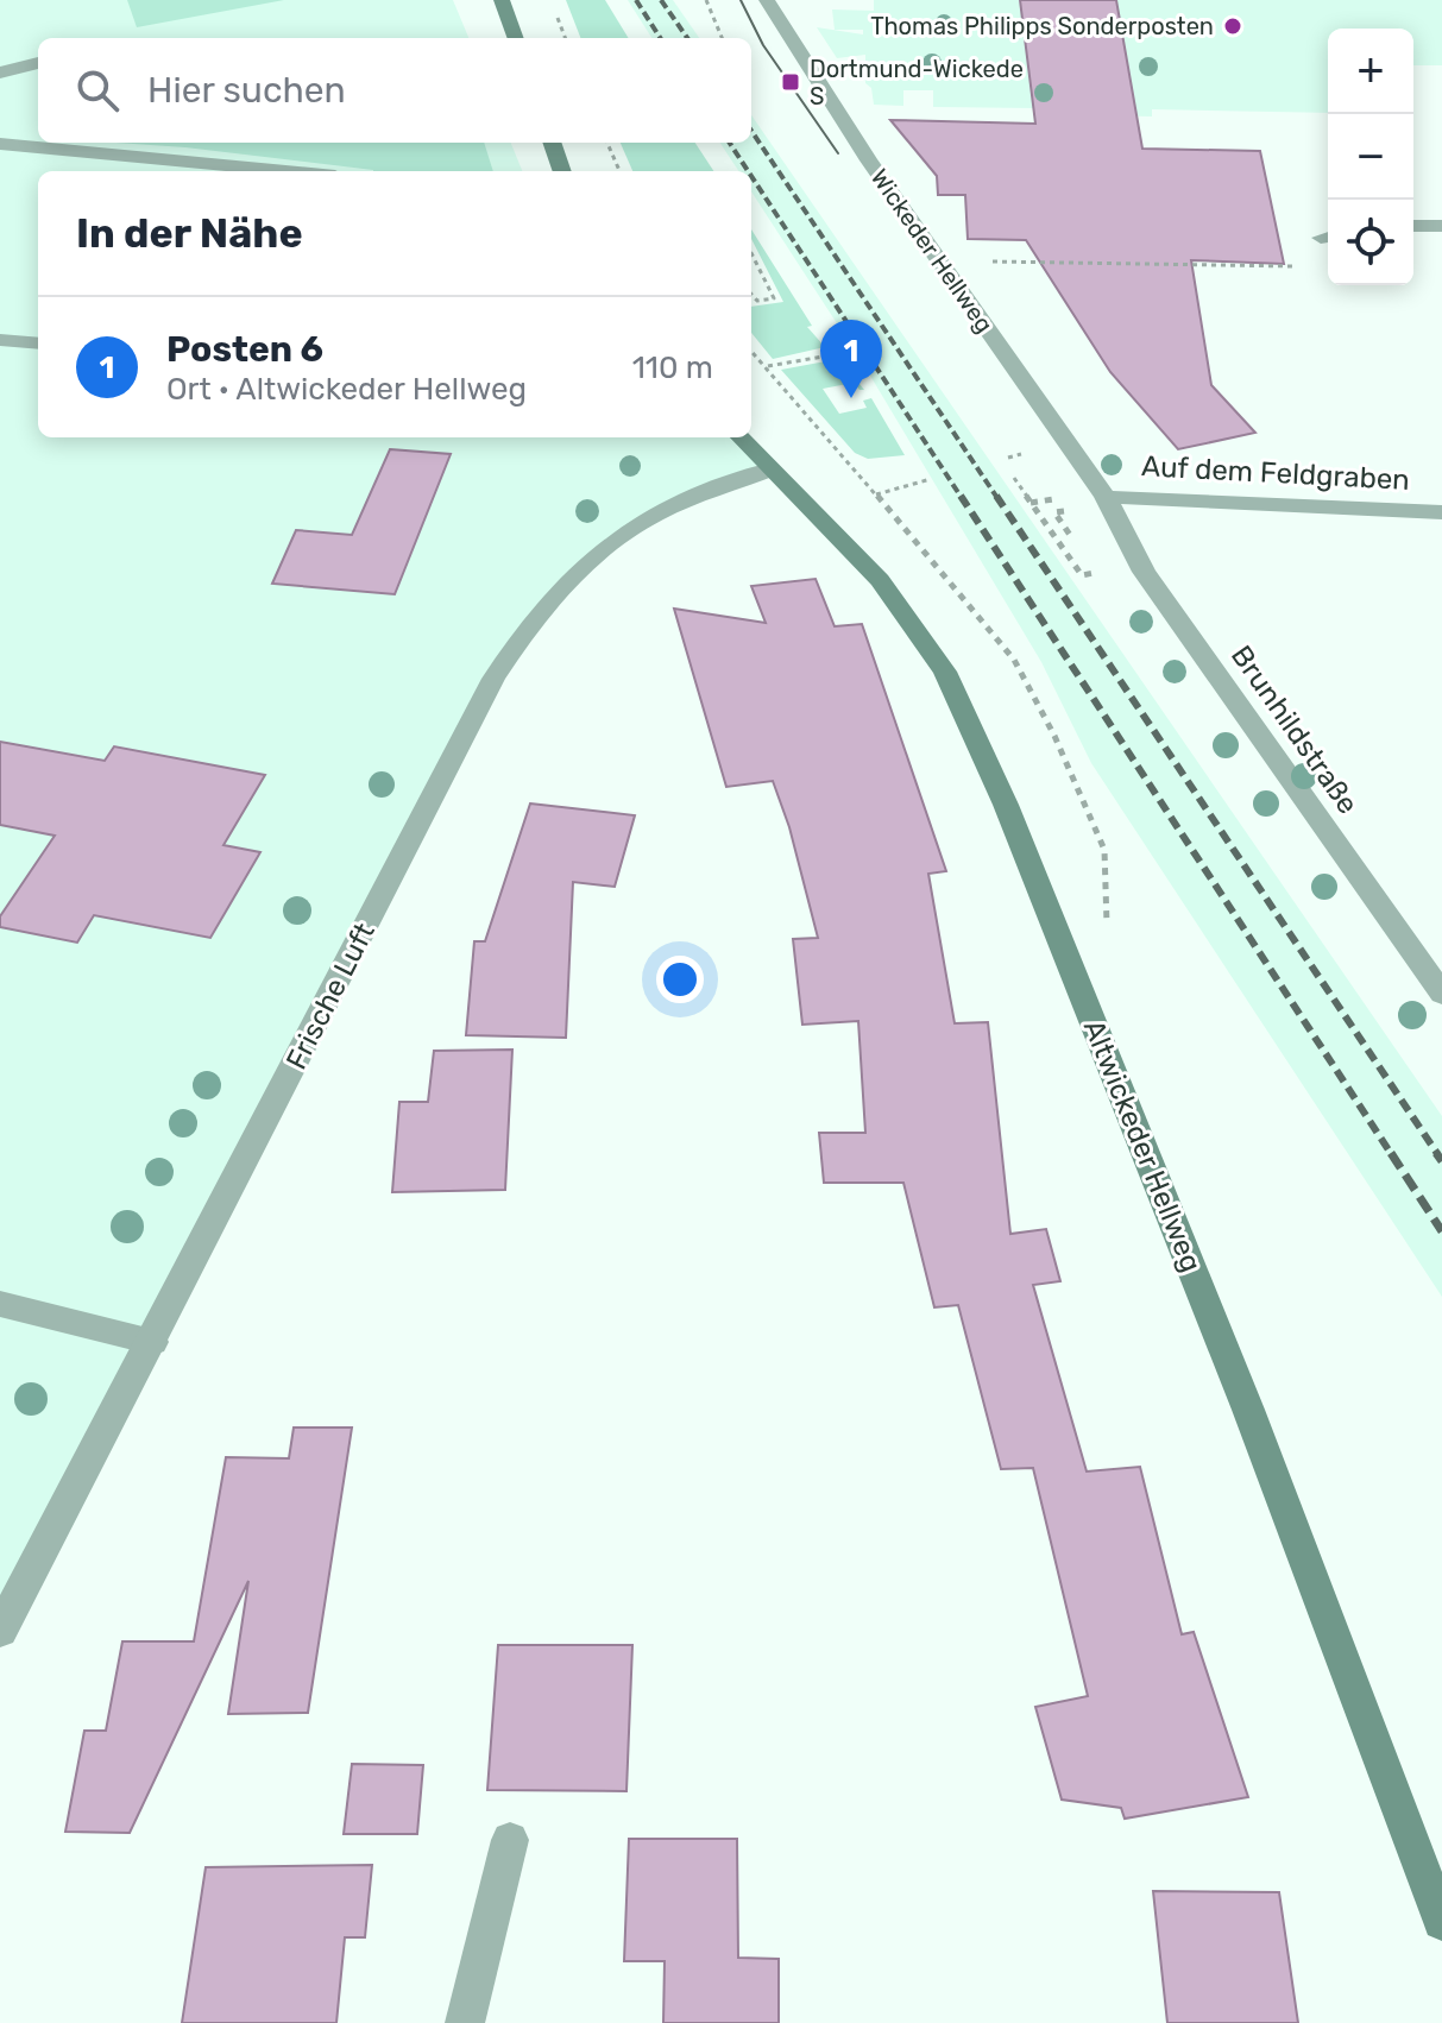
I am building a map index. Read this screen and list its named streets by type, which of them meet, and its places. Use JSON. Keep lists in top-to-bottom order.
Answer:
{
  "streets": {
    "main road": ["Altwickeder Hellweg"],
    "street": [
      "Wickeder Hellweg",
      "Auf dem Feldgraben",
      "Brunhildstraße",
      "Frische Luft"
    ]
  },
  "crossings": [
    ["Wickeder Hellweg", "Auf dem Feldgraben"],
    ["Wickeder Hellweg", "Brunhildstraße"],
    ["Auf dem Feldgraben", "Brunhildstraße"],
    ["Frische Luft", "Altwickeder Hellweg"]
  ],
  "places": {
    "other": ["Thomas Philipps Sonderposten"],
    "transit": ["Dortmund-Wickede S"]
  },
  "page": {
    "map_buttons": ["+", "−"],
    "search": "Hier suchen",
    "heading": "In der Nähe",
    "list": [
      {
        "mark": "1",
        "name": "Posten 6",
        "note": "Ort · Altwickeder Hellweg",
        "value": "110 m"
      }
    ],
    "pins": "1"
  }
}
